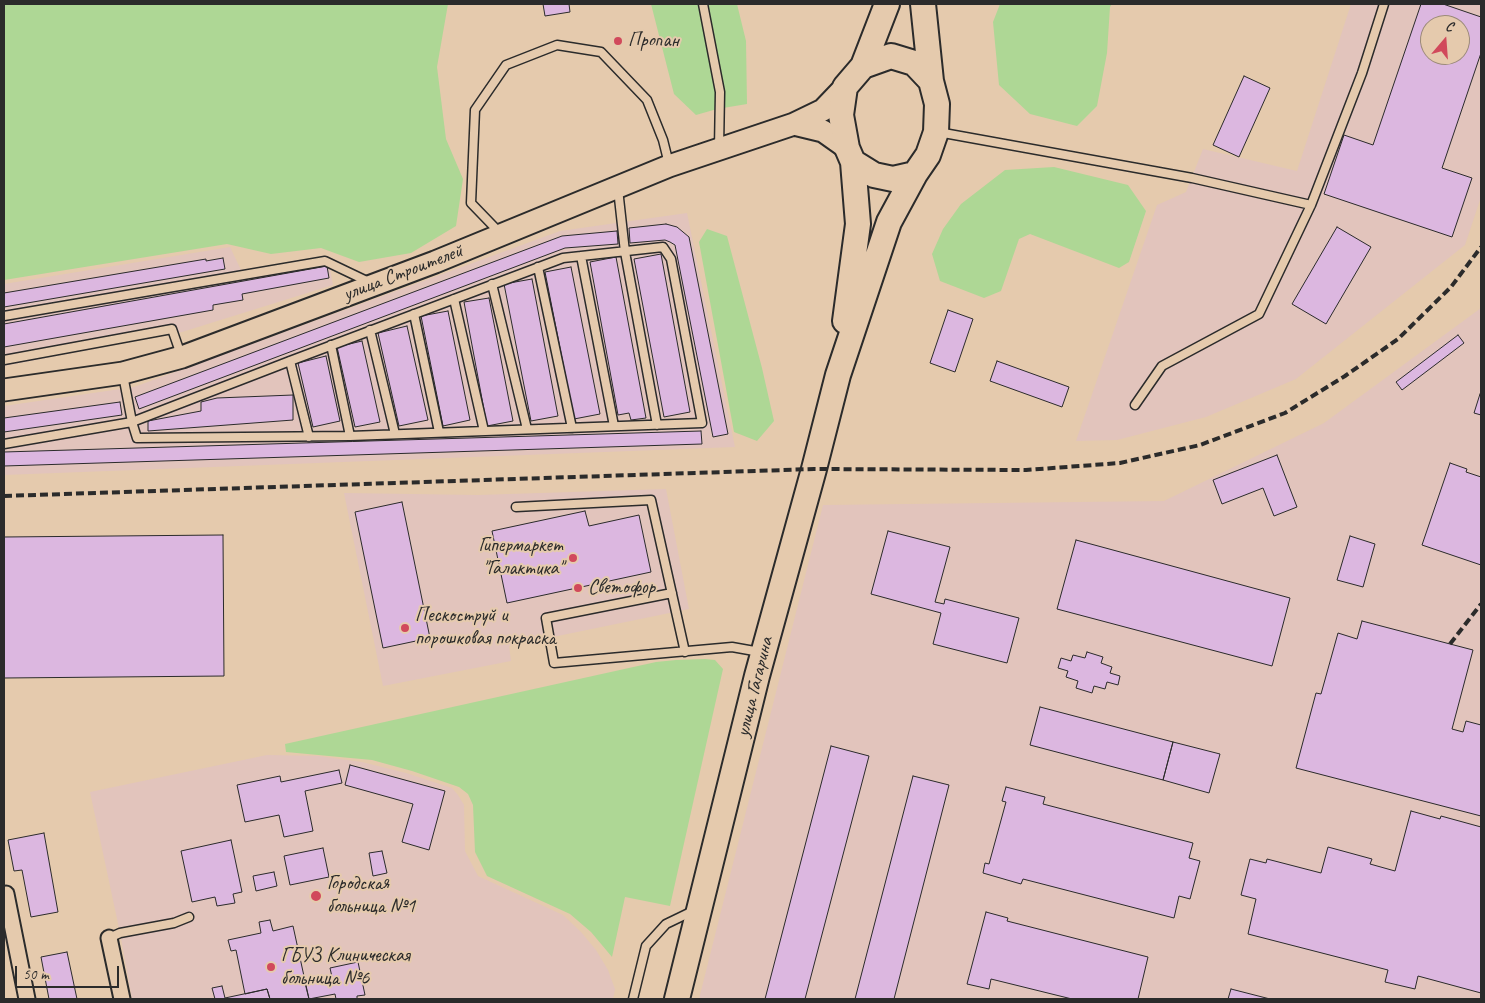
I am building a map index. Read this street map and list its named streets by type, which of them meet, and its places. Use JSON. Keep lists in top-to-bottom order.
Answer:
{
  "streets": {
    "main road": ["улица Строителей", "улица Гагарина"]
  },
  "places": [
    "Пропан",
    "Гипермаркет \"Галактика\"",
    "Светофор",
    "Пескоструй и порошковая покраска",
    "Городская больница №1",
    "ГБУЗ Клиническая больница №6"
  ],
  "scale_bar": "50 m",
  "north": "top"
}
